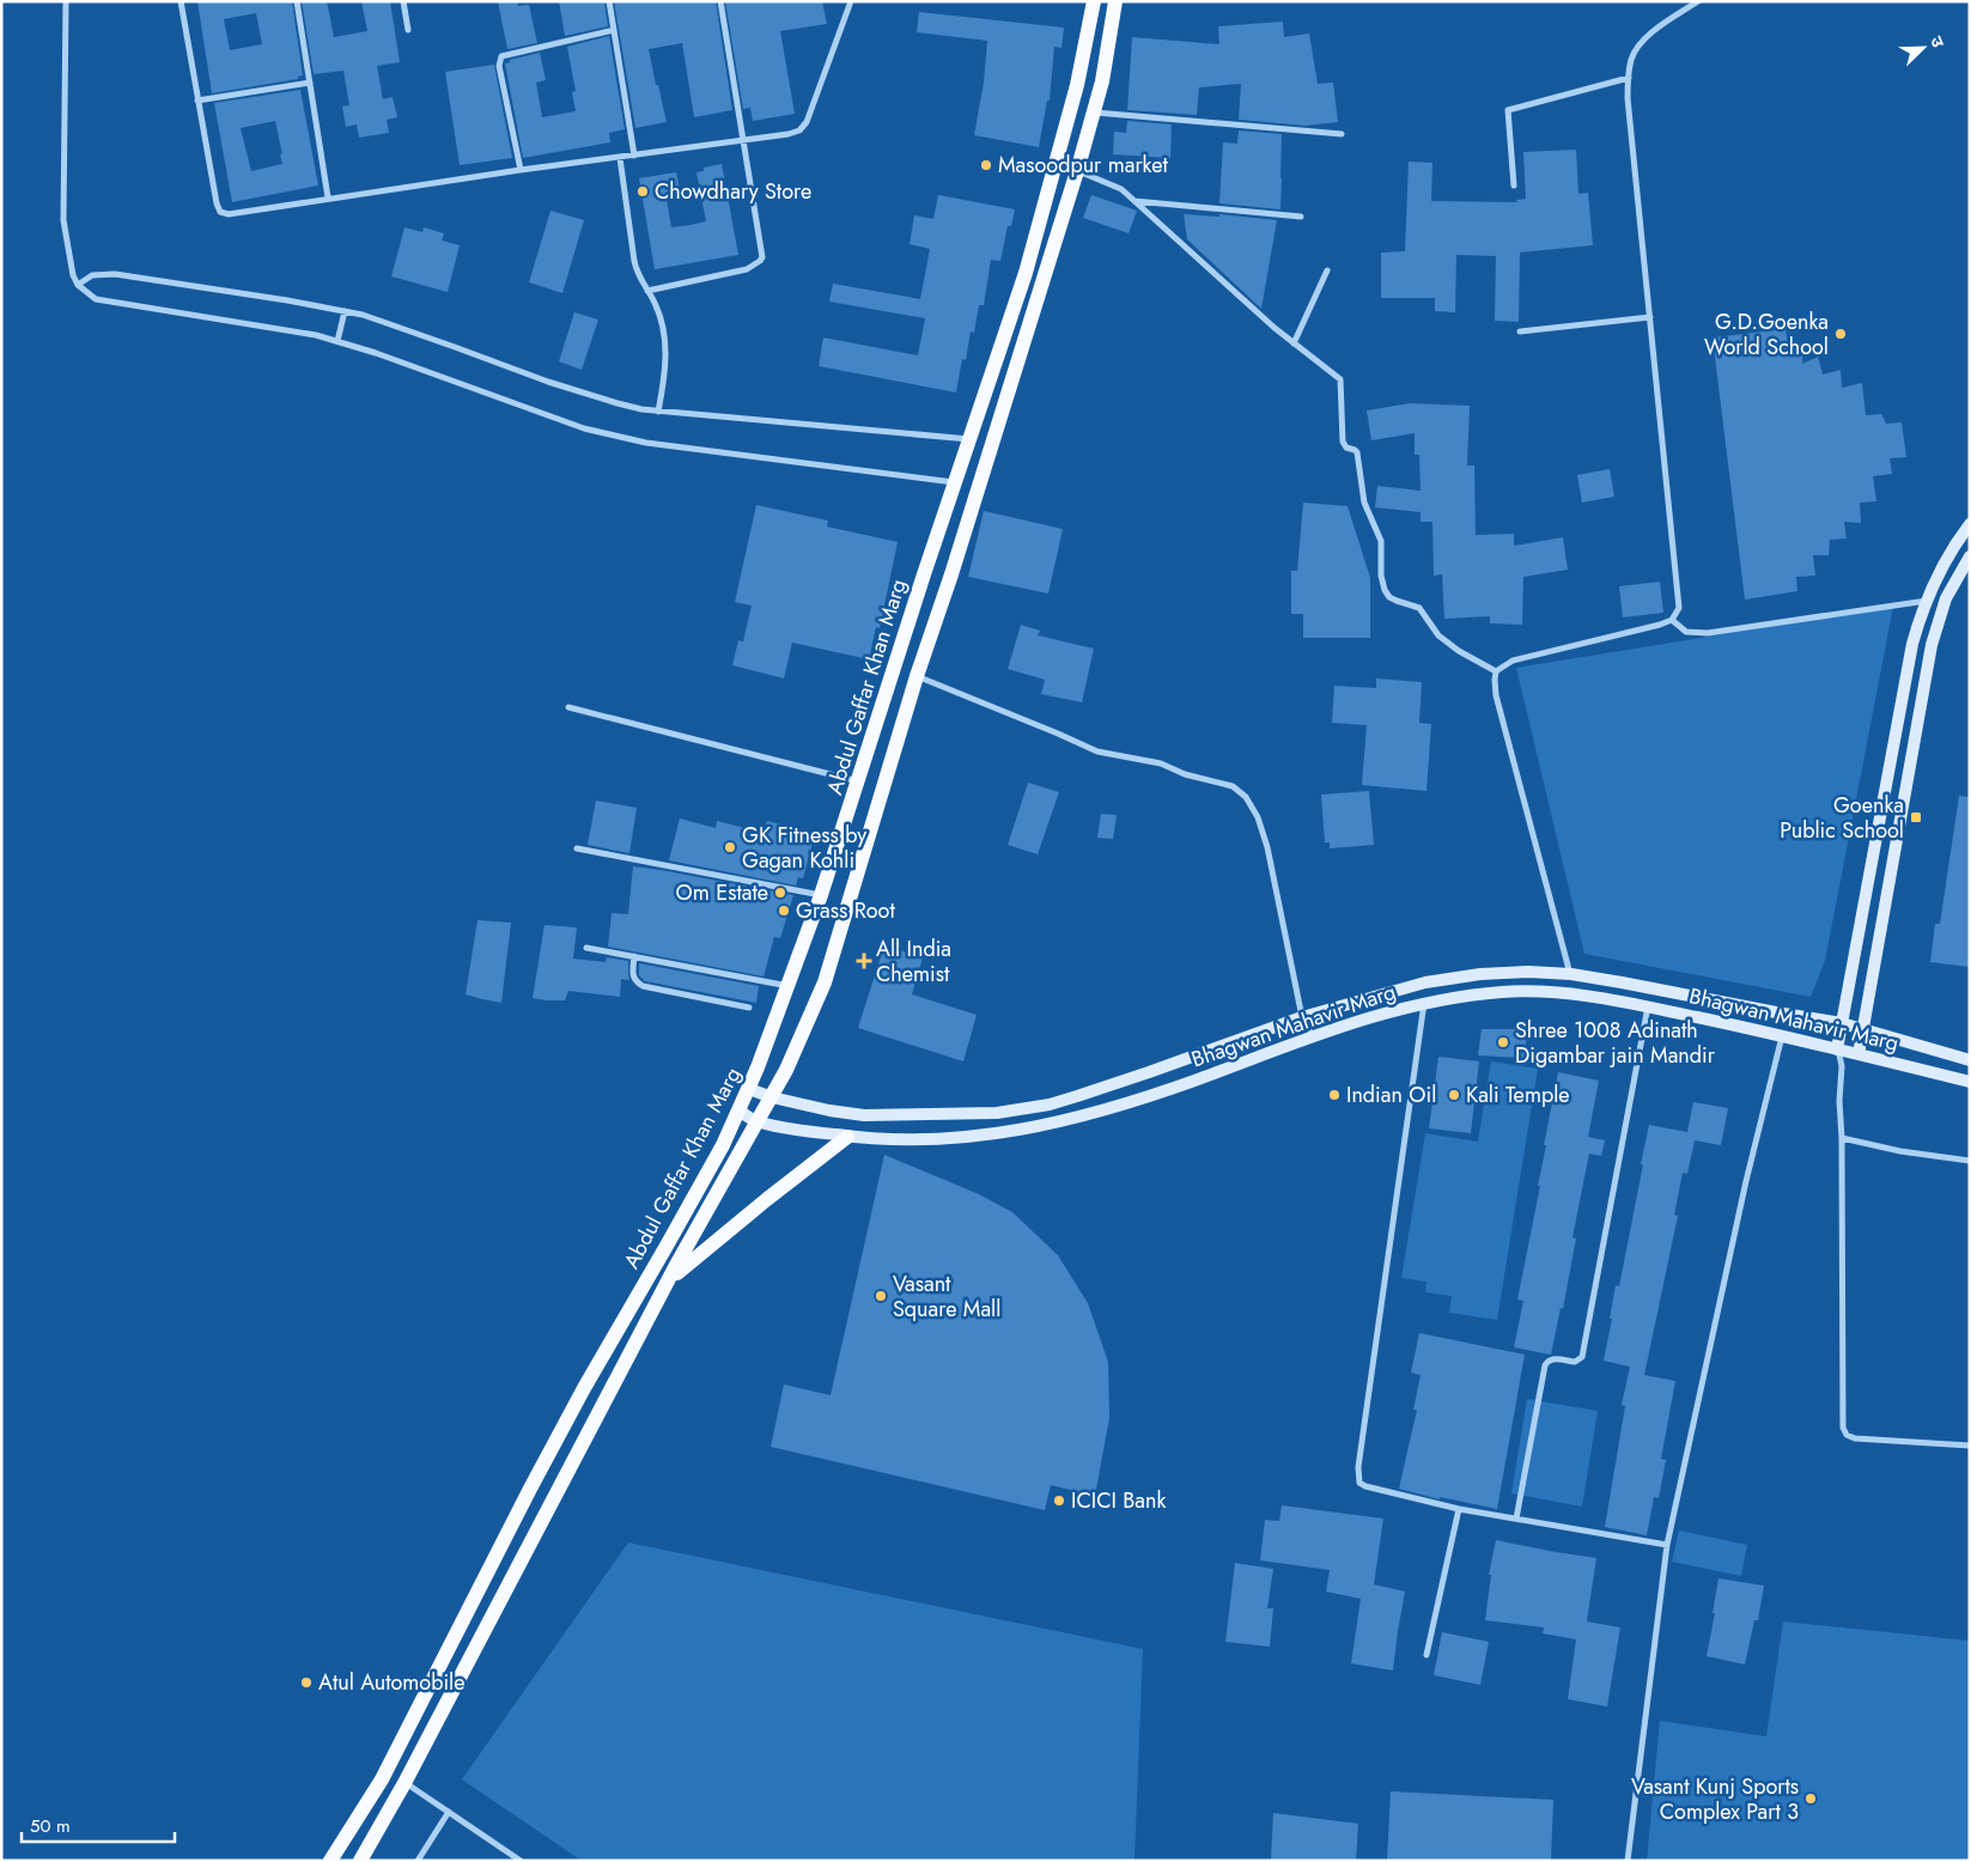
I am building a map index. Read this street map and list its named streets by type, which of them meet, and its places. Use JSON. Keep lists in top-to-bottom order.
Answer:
{
  "streets": {
    "main road": ["Abdul Gaffar Khan Marg"],
    "street": ["Bhagwan Mahavir Marg"]
  },
  "crossings": [
    ["Abdul Gaffar Khan Marg", "Bhagwan Mahavir Marg"]
  ],
  "places": {
    "other": [
      "Masoodpur market",
      "Chowdhary Store",
      "G.D.Goenka World School",
      "GK Fitness by Gagan Kohli",
      "Om Estate",
      "Grass Root",
      "Shree 1008 Adinath Digambar jain Mandir",
      "Indian Oil",
      "Kali Temple",
      "Vasant Square Mall",
      "ICICI Bank",
      "Atul Automobile",
      "Vasant Kunj Sports Complex Part 3"
    ],
    "transit": ["Goenka Public School"],
    "health": ["All India Chemist"]
  },
  "scale_bar": "50 m",
  "north": "top right"
}
